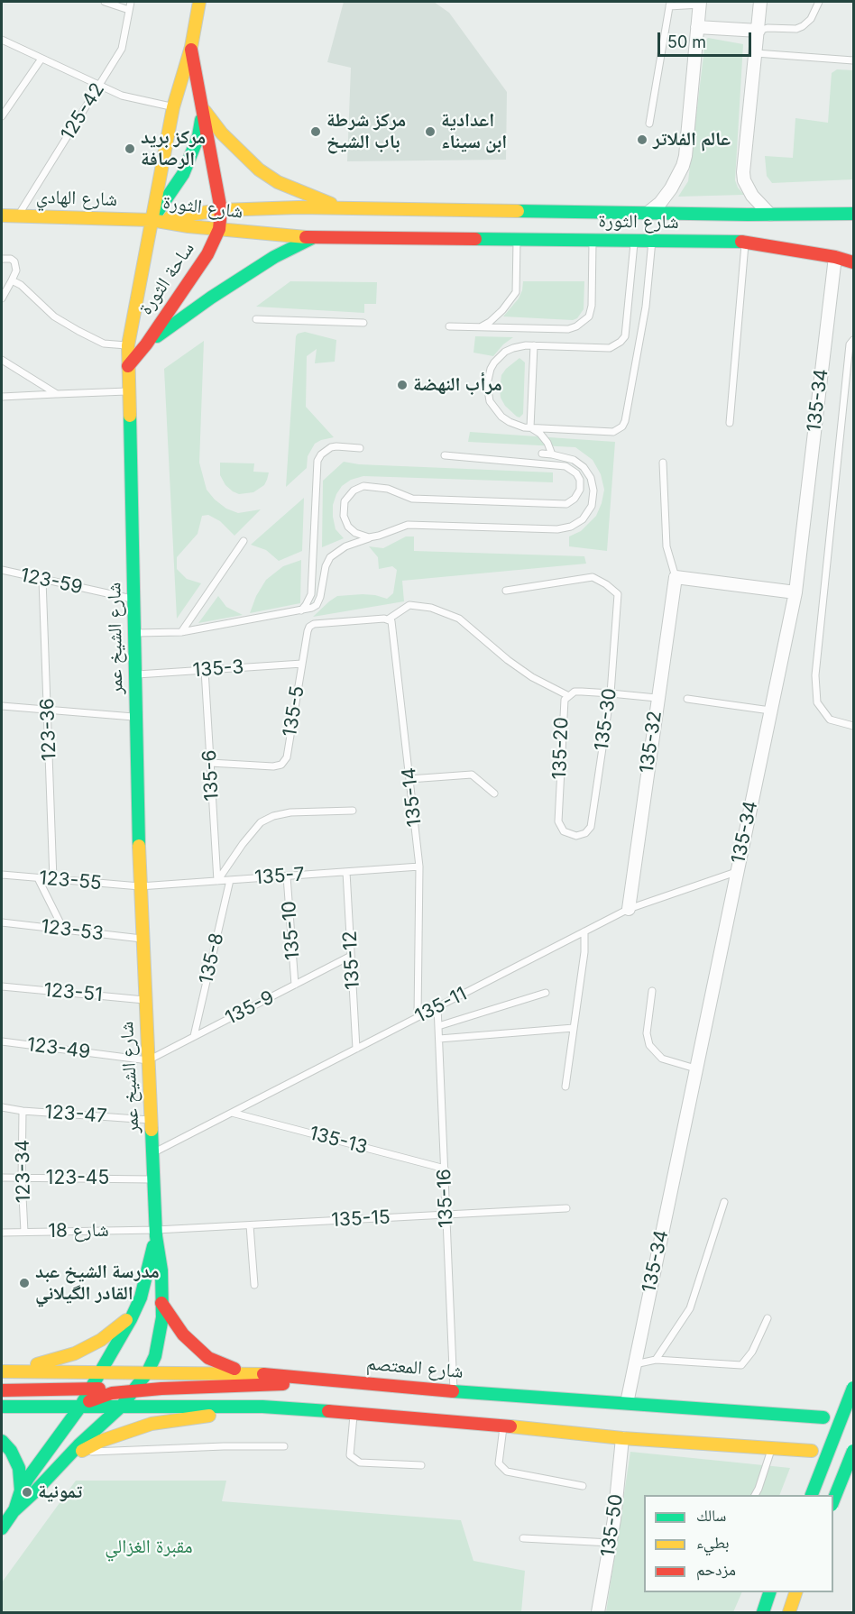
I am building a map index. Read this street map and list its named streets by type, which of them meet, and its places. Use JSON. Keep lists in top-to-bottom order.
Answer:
{
  "streets": {
    "main road": [
      "شارع الهادي",
      "شارع الثورة",
      "ساحة الثورة",
      "شارع الشيخ عمر",
      "شارع المعتصم"
    ],
    "street": ["135-34", "135-32", "135-50"],
    "lane": [
      "125-42",
      "123-59",
      "135-3",
      "135-5",
      "135-30",
      "123-36",
      "135-20",
      "135-6",
      "135-14",
      "135-7",
      "123-55",
      "123-53",
      "135-10",
      "135-8",
      "135-12",
      "123-51",
      "135-11",
      "135-9",
      "123-49",
      "123-47",
      "135-13",
      "123-34",
      "123-45",
      "135-16",
      "135-15",
      "شارع 18"
    ]
  },
  "crossings": [
    ["125-42", "شارع الهادي"],
    ["شارع الهادي", "شارع الثورة"],
    ["شارع الهادي", "شارع الشيخ عمر"],
    ["شارع الثورة", "ساحة الثورة"],
    ["شارع الثورة", "135-34"],
    ["شارع الثورة", "شارع الشيخ عمر"],
    ["ساحة الثورة", "شارع الشيخ عمر"],
    ["135-34", "135-11"],
    ["135-34", "شارع المعتصم"],
    ["123-59", "شارع الشيخ عمر"],
    ["123-59", "123-36"],
    ["شارع الشيخ عمر", "135-3"],
    ["شارع الشيخ عمر", "135-7"],
    ["شارع الشيخ عمر", "123-55"],
    ["شارع الشيخ عمر", "123-53"],
    ["شارع الشيخ عمر", "123-51"],
    ["شارع الشيخ عمر", "135-11"],
    ["شارع الشيخ عمر", "135-9"],
    ["شارع الشيخ عمر", "123-49"],
    ["شارع الشيخ عمر", "123-47"],
    ["شارع الشيخ عمر", "123-45"],
    ["شارع الشيخ عمر", "135-15"],
    ["شارع الشيخ عمر", "شارع 18"],
    ["شارع الشيخ عمر", "شارع المعتصم"],
    ["135-3", "135-5"],
    ["135-3", "135-6"],
    ["135-5", "135-6"],
    ["135-5", "135-14"],
    ["135-30", "135-20"],
    ["123-36", "123-55"],
    ["135-32", "135-20"],
    ["135-32", "135-11"],
    ["135-6", "135-7"],
    ["135-14", "135-7"],
    ["135-14", "135-11"],
    ["135-7", "123-55"],
    ["135-7", "135-10"],
    ["135-7", "135-8"],
    ["135-7", "135-12"],
    ["135-10", "135-9"],
    ["135-8", "135-9"],
    ["135-12", "135-11"],
    ["135-12", "135-9"],
    ["135-11", "135-13"],
    ["135-11", "135-16"],
    ["135-9", "123-49"],
    ["123-47", "123-34"],
    ["135-13", "135-16"],
    ["123-34", "123-45"],
    ["123-34", "شارع 18"],
    ["135-16", "135-15"],
    ["135-16", "شارع المعتصم"],
    ["135-15", "شارع 18"]
  ],
  "parks": ["مقبرة الغزالي"],
  "places": [
    "مركز شرطة باب الشيخ",
    "اعدادية ابن سيناء",
    "عالم الفلاتر",
    "مركز بريد الرصافة",
    "مرأب النهضة",
    "مدرسة الشيخ عبد القادر الگيلاني",
    "تمونية"
  ],
  "legend": ["سالك", "بطيء", "مزدحم"],
  "scale_bar": "50 m"
}
